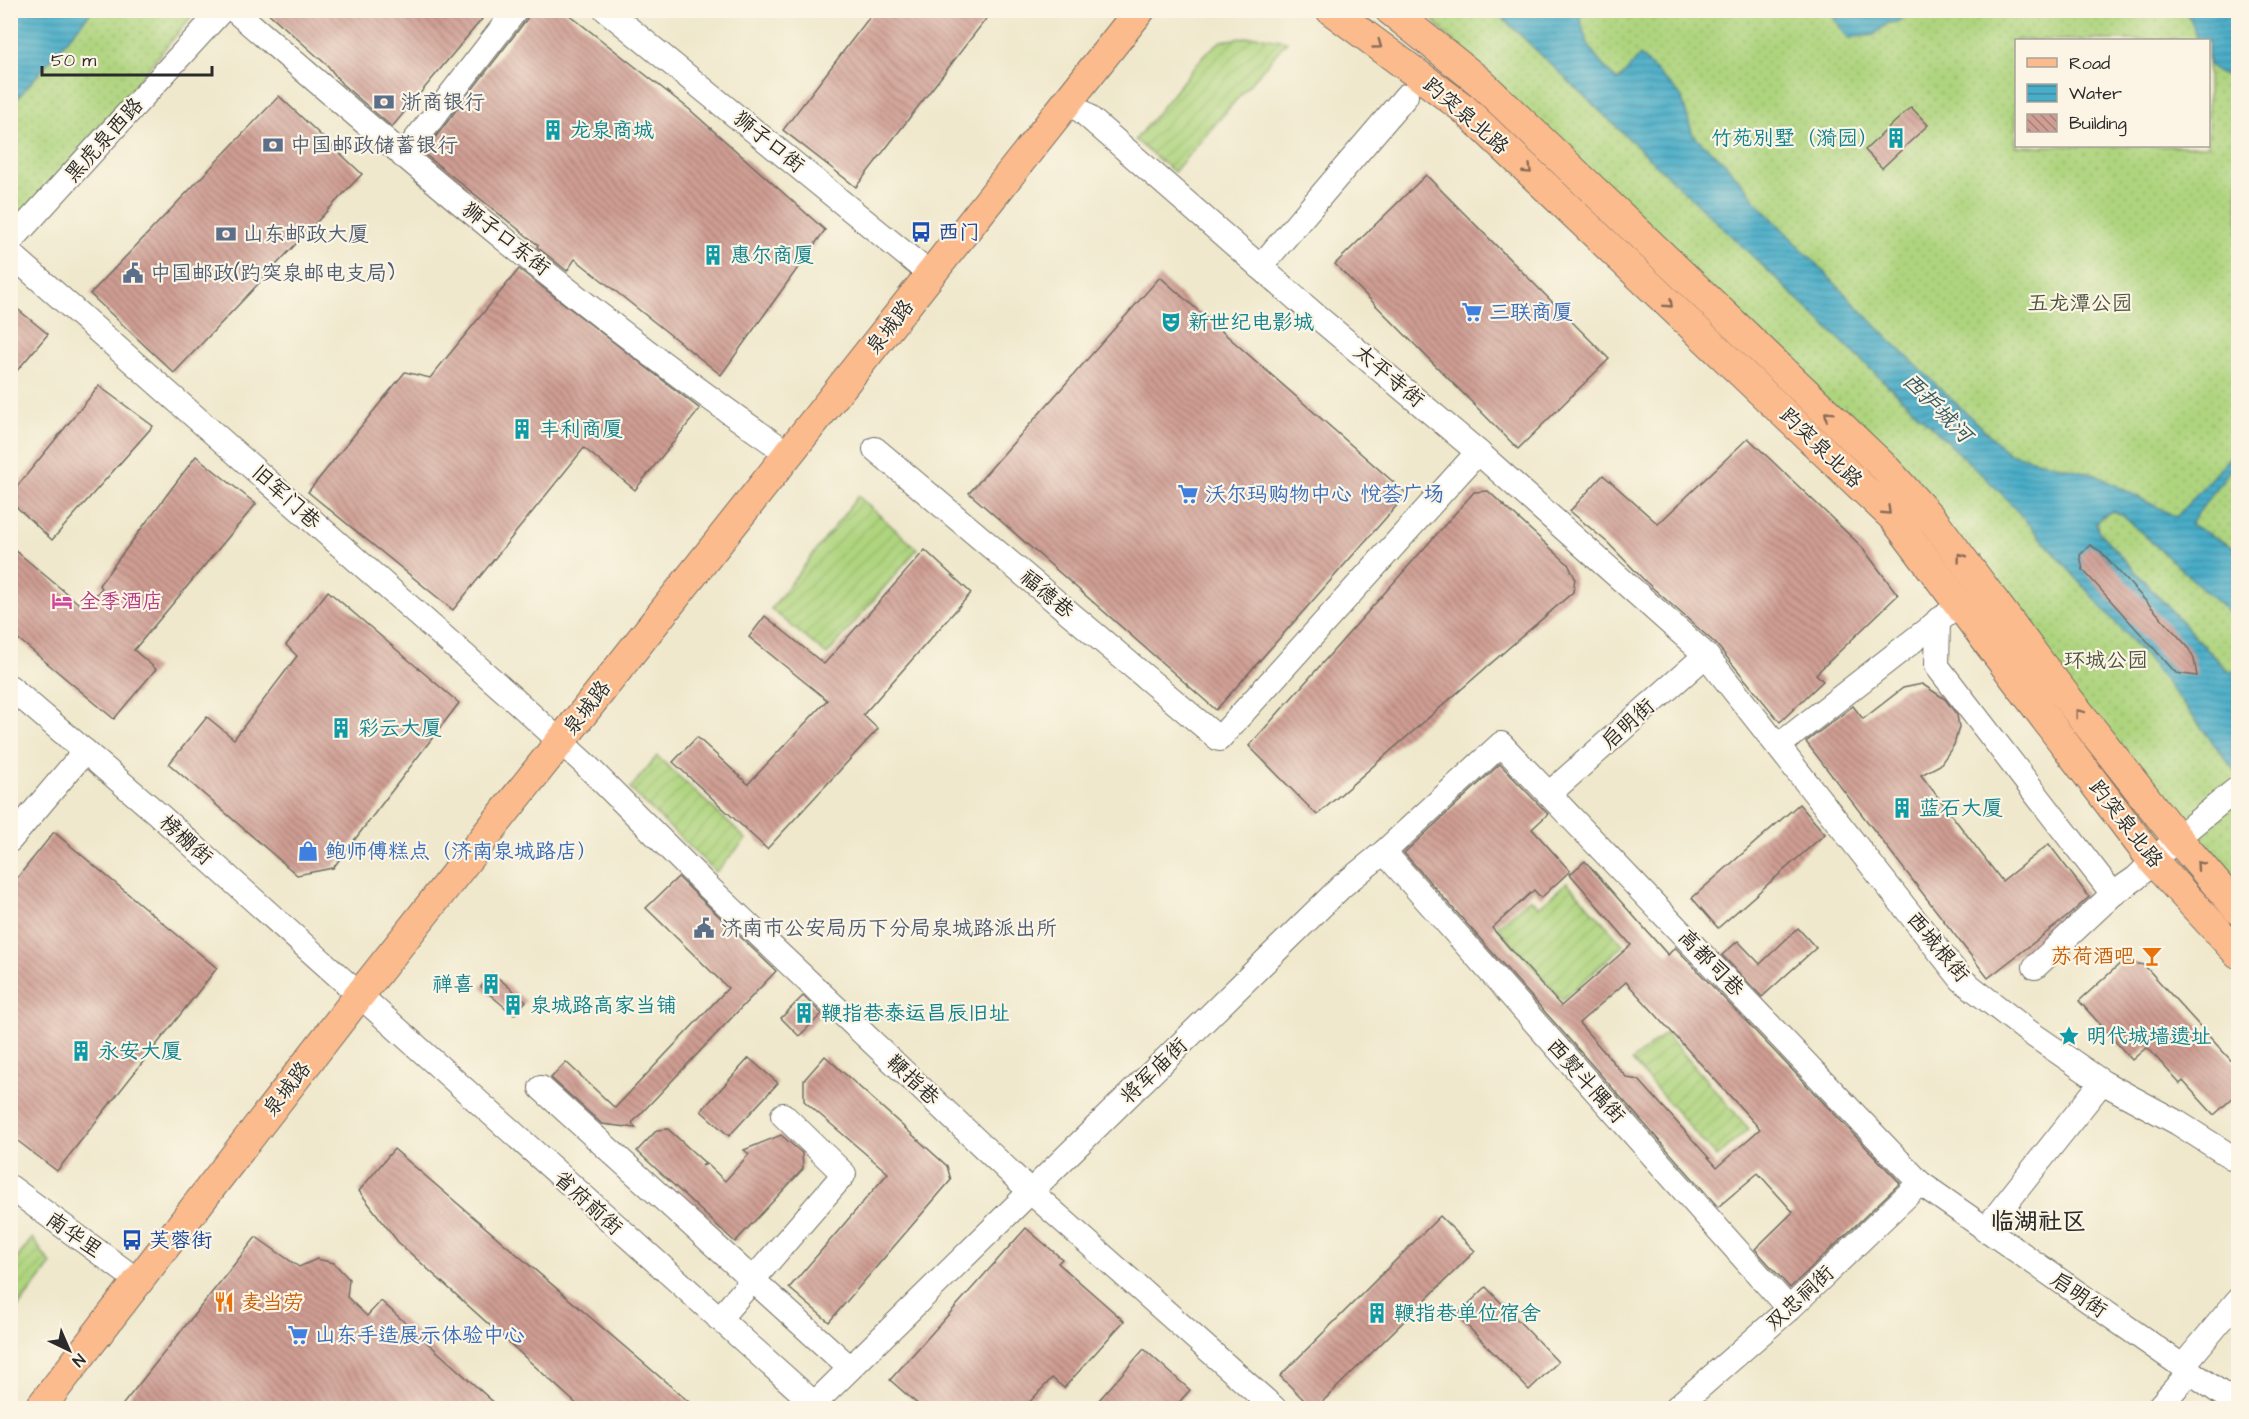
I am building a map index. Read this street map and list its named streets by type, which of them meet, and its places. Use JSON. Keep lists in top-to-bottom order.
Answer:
{
  "streets": {
    "main road": ["趵突泉北路", "泉城路"],
    "street": [
      "黑虎泉西路",
      "狮子口街",
      "狮子口东街",
      "太平寺街",
      "旧军门巷",
      "福德巷",
      "启明街",
      "榜棚街",
      "西城根街",
      "高都司巷",
      "将军庙街",
      "鞭指巷",
      "西熨斗隅街",
      "省府前街",
      "南华里",
      "双忠祠街"
    ]
  },
  "crossings": [
    ["狮子口街", "泉城路"],
    ["狮子口东街", "泉城路"],
    ["泉城路", "太平寺街"],
    ["泉城路", "旧军门巷"],
    ["泉城路", "榜棚街"],
    ["泉城路", "鞭指巷"],
    ["泉城路", "省府前街"],
    ["泉城路", "南华里"],
    ["太平寺街", "福德巷"],
    ["太平寺街", "启明街"],
    ["太平寺街", "西城根街"],
    ["旧军门巷", "鞭指巷"],
    ["启明街", "西城根街"],
    ["启明街", "高都司巷"],
    ["启明街", "双忠祠街"],
    ["榜棚街", "省府前街"],
    ["高都司巷", "将军庙街"],
    ["高都司巷", "双忠祠街"],
    ["将军庙街", "鞭指巷"],
    ["将军庙街", "西熨斗隅街"],
    ["将军庙街", "省府前街"],
    ["西熨斗隅街", "双忠祠街"]
  ],
  "districts": ["临湖社区"],
  "water": ["西护城河"],
  "parks": ["五龙潭公园", "环城公园"],
  "places": {
    "bank": ["浙商银行", "中国邮政储蓄银行", "山东邮政大厦"],
    "building": [
      "龙泉商城",
      "竹苑别墅（漪园）",
      "惠尔商厦",
      "丰利商厦",
      "彩云大厦",
      "蓝石大厦",
      "禅喜",
      "泉城路高家当铺",
      "鞭指巷泰运昌辰旧址",
      "永安大厦",
      "鞭指巷单位宿舍"
    ],
    "bus stop": ["西门", "芙蓉街"],
    "public building": ["中国邮政(趵突泉邮电支局)", "济南市公安局历下分局泉城路派出所"],
    "supermarket": ["三联商厦", "沃尔玛购物中心 悦荟广场", "山东手造展示体验中心"],
    "theatre": ["新世纪电影城"],
    "hotel": ["全季酒店"],
    "shop": ["鲍师傅糕点（济南泉城路店）"],
    "bar": ["苏荷酒吧"],
    "place": ["明代城墙遗址"],
    "restaurant": ["麦当劳"]
  },
  "legend": ["Road", "Water", "Building"],
  "scale_bar": "50 m",
  "north": "bottom right"
}
